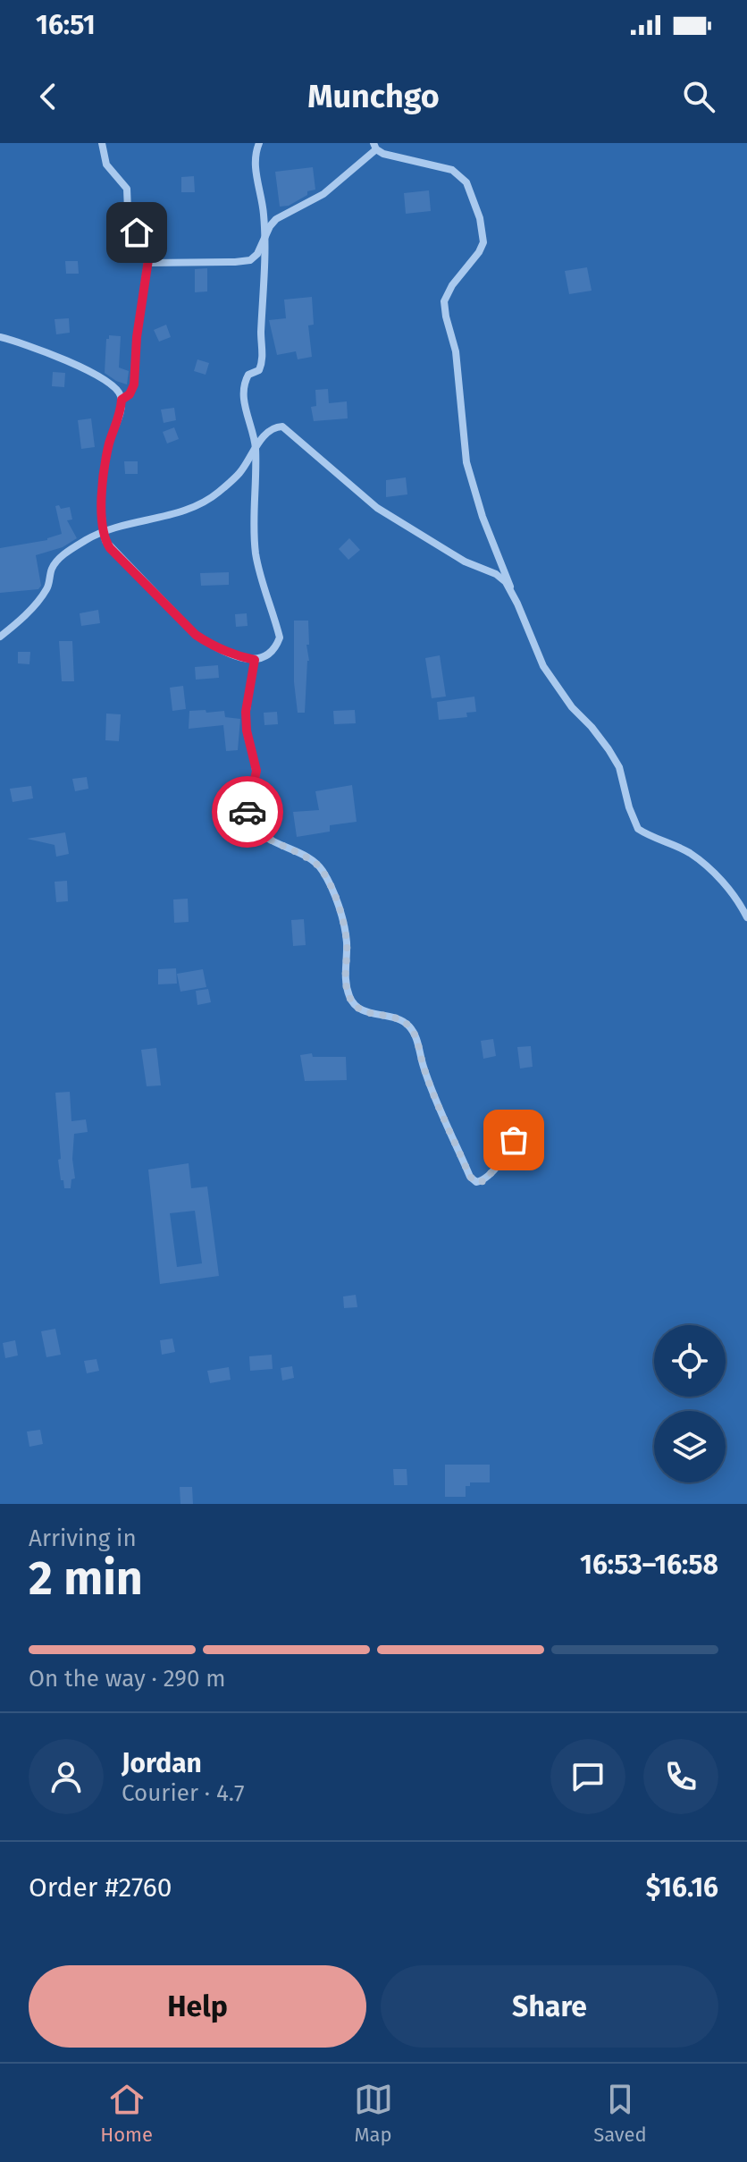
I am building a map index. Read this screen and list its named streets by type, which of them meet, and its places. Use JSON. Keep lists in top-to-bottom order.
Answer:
{
  "page": {
    "status": "16:51",
    "header": "Munchgo",
    "heading": ["2 min", "Arriving in", "16:53–16:58"],
    "panel": [
      "Jordan",
      "Courier · 4.7",
      "Order #2760",
      "$16.16"
    ],
    "bar": "On the way · 290 m",
    "buttons": ["Help", "Share"],
    "tabs": ["Home", "Map", "Saved"]
  }
}
